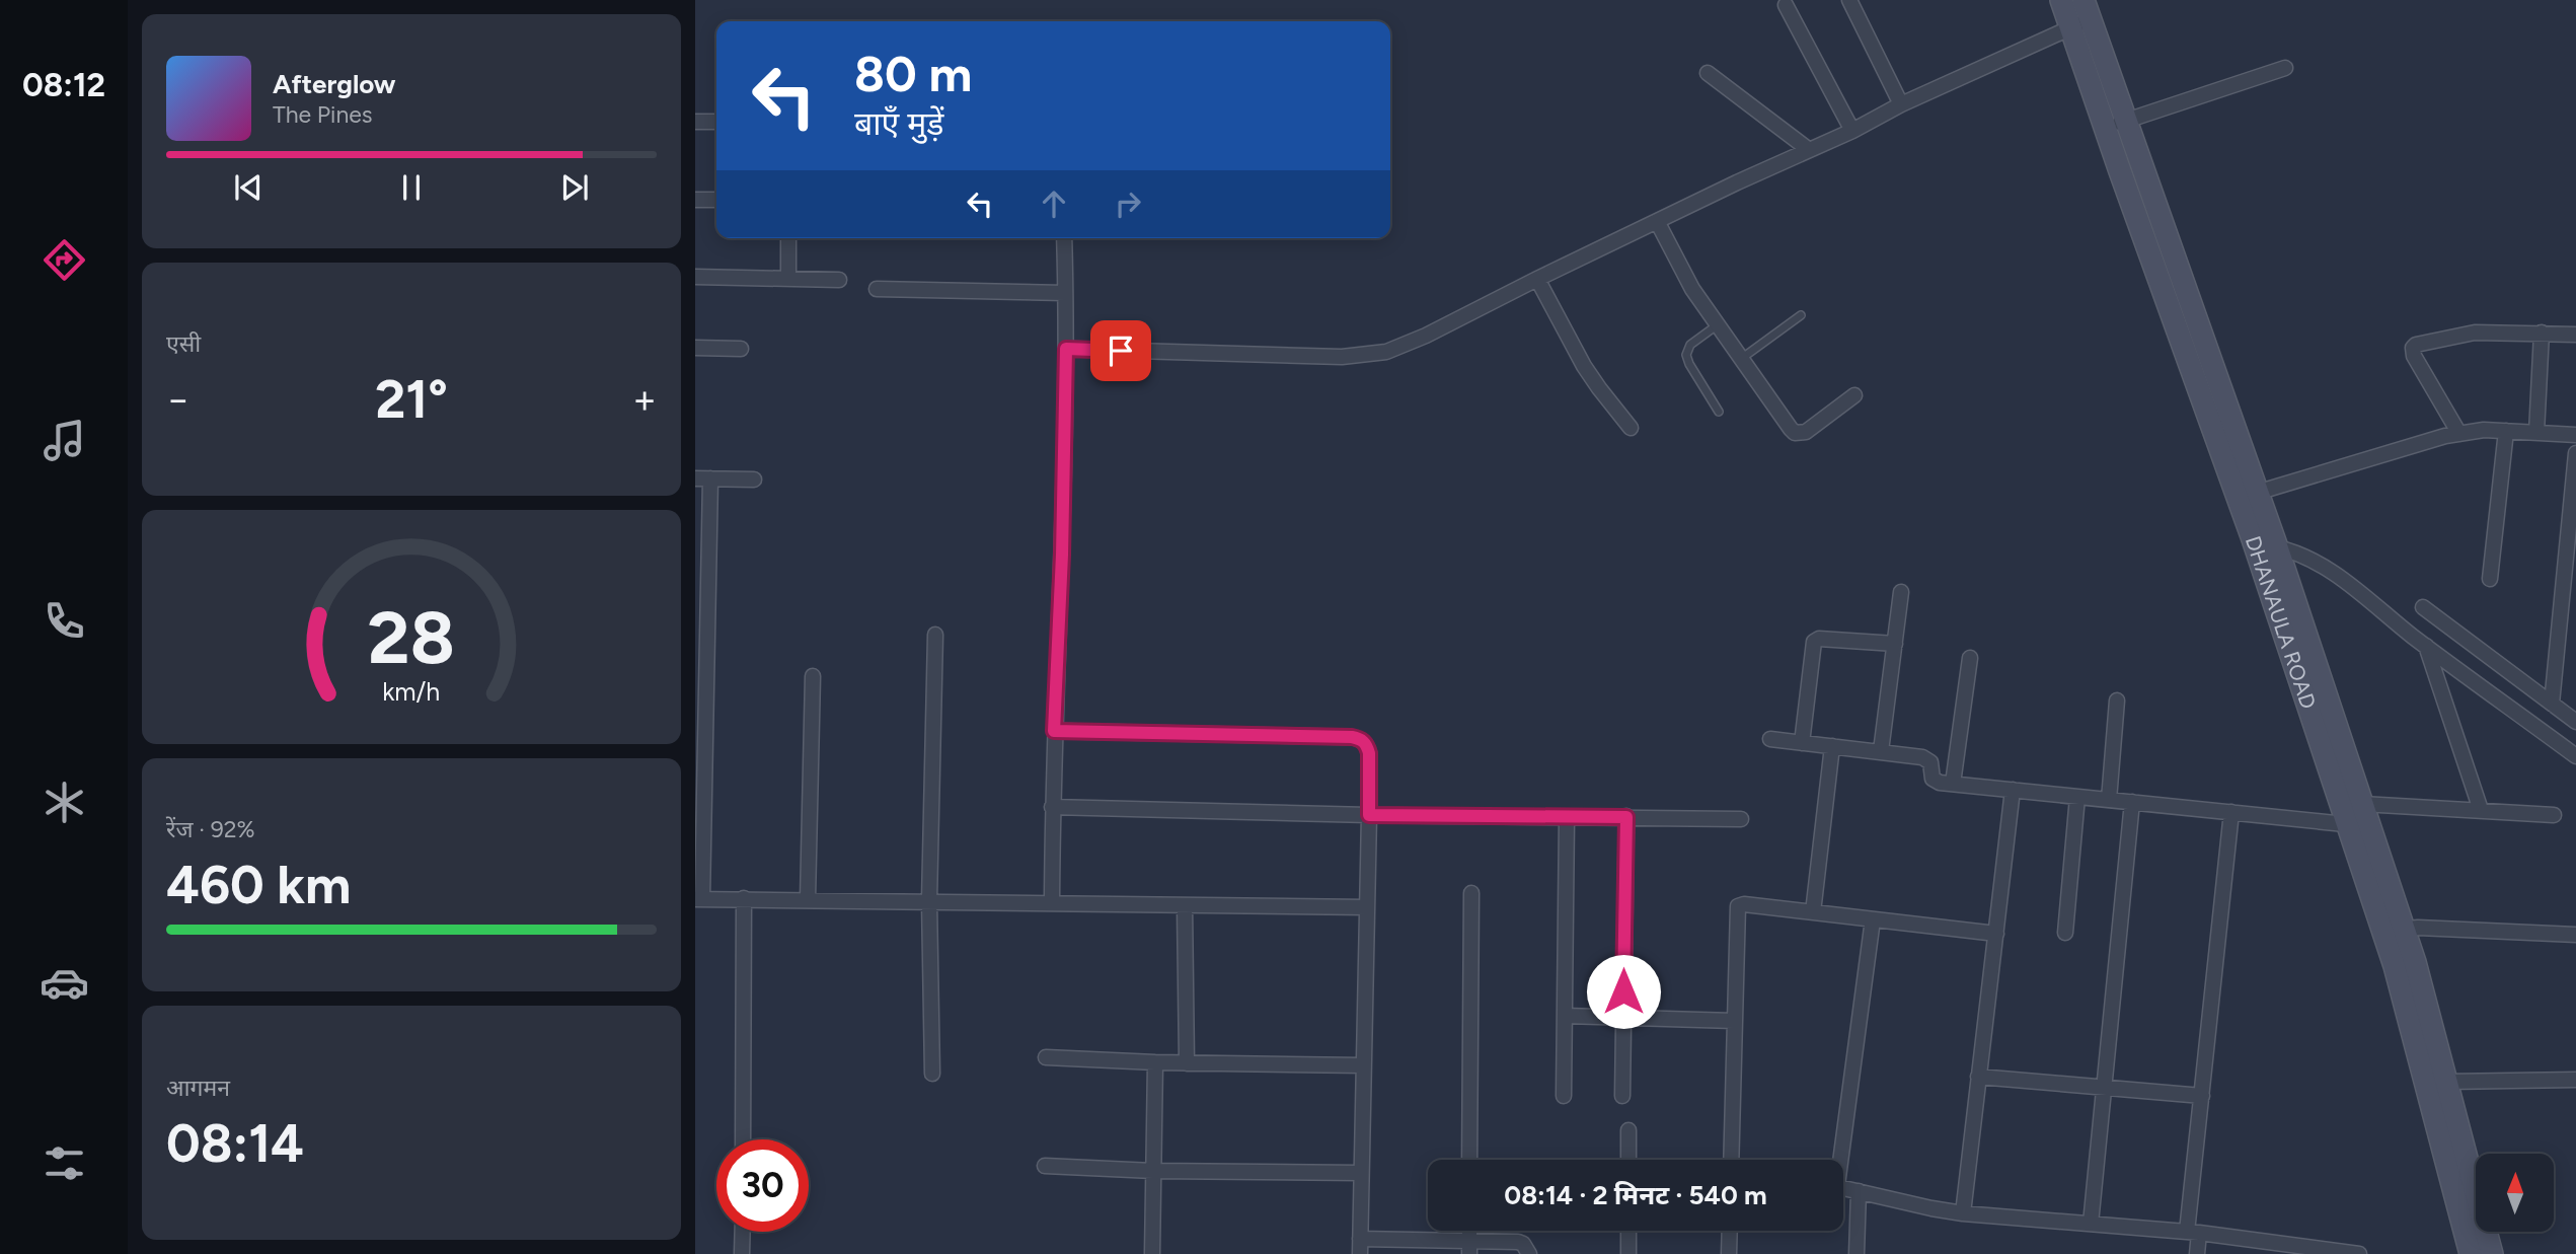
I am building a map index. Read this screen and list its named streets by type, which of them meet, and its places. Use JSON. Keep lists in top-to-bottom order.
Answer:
{
  "streets": {
    "street": ["DHANAULA ROAD"]
  },
  "north": "top",
  "page": {
    "tabs": "08:12",
    "turn": ["80 m", "बाएँ मुड़ें"],
    "song": ["Afterglow", "The Pines"],
    "tile": [
      "एसी",
      ["रेंज · 92%", "460 km"],
      ["आगमन", "08:14"]
    ],
    "heat": ["−", "21°", "+"],
    "limit": "30",
    "trip": "08:14 · 2 मिनट · 540 m",
    "gauge": ["28", "km/h"]
  }
}
